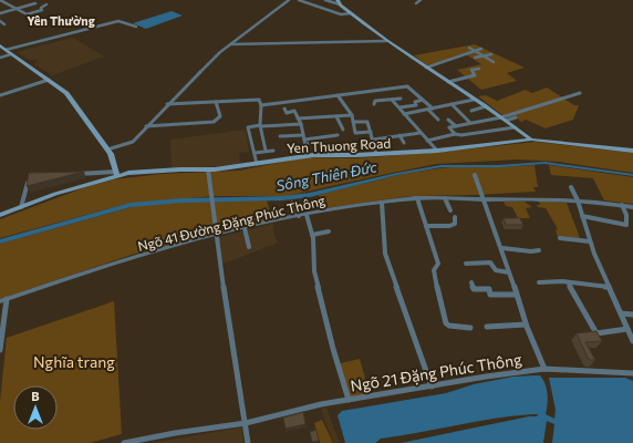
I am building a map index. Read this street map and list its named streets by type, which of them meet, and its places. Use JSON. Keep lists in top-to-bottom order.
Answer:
{
  "streets": {
    "main road": ["Yen Thuong Road"],
    "street": ["Ngõ 41 Đường Đặng Phúc Thông", "Ngõ 21 Đặng Phúc Thông"]
  },
  "districts": ["Yên Thường"],
  "water": ["Sông Thiên Đức"],
  "parks": ["Nghĩa trang"],
  "north": "top"
}
